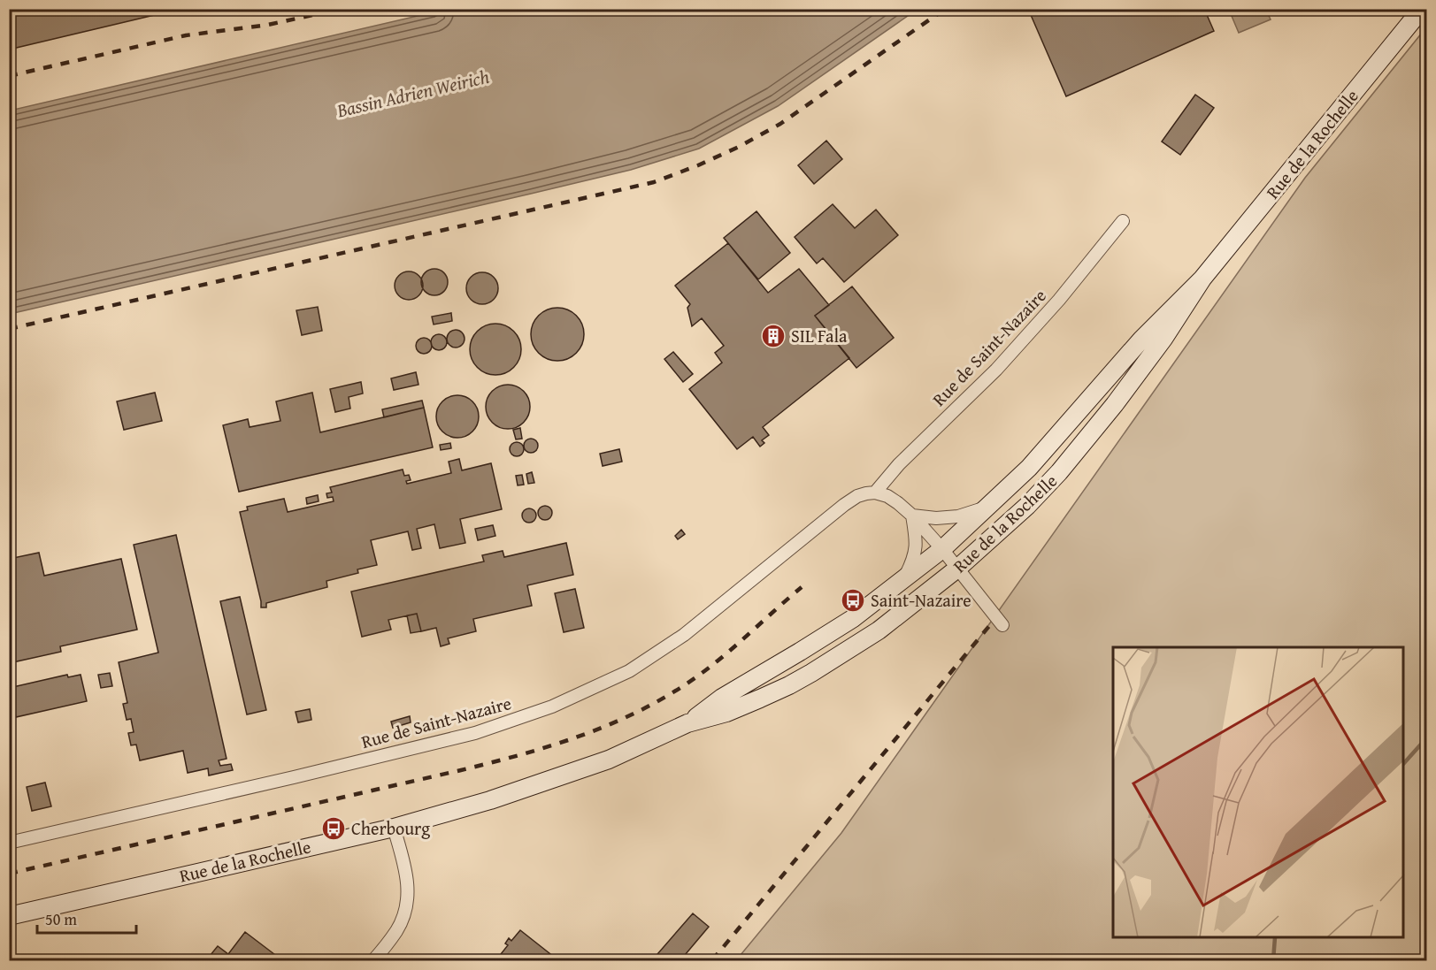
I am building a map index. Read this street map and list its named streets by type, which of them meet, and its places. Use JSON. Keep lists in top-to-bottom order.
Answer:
{
  "streets": {
    "main road": ["Rue de la Rochelle"],
    "street": ["Rue de Saint-Nazaire"]
  },
  "water": ["Bassin Adrien Weirich"],
  "places": {
    "building": ["SIL Fala"],
    "bus stop": ["Saint-Nazaire", "Cherbourg"]
  },
  "scale_bar": "50 m"
}
